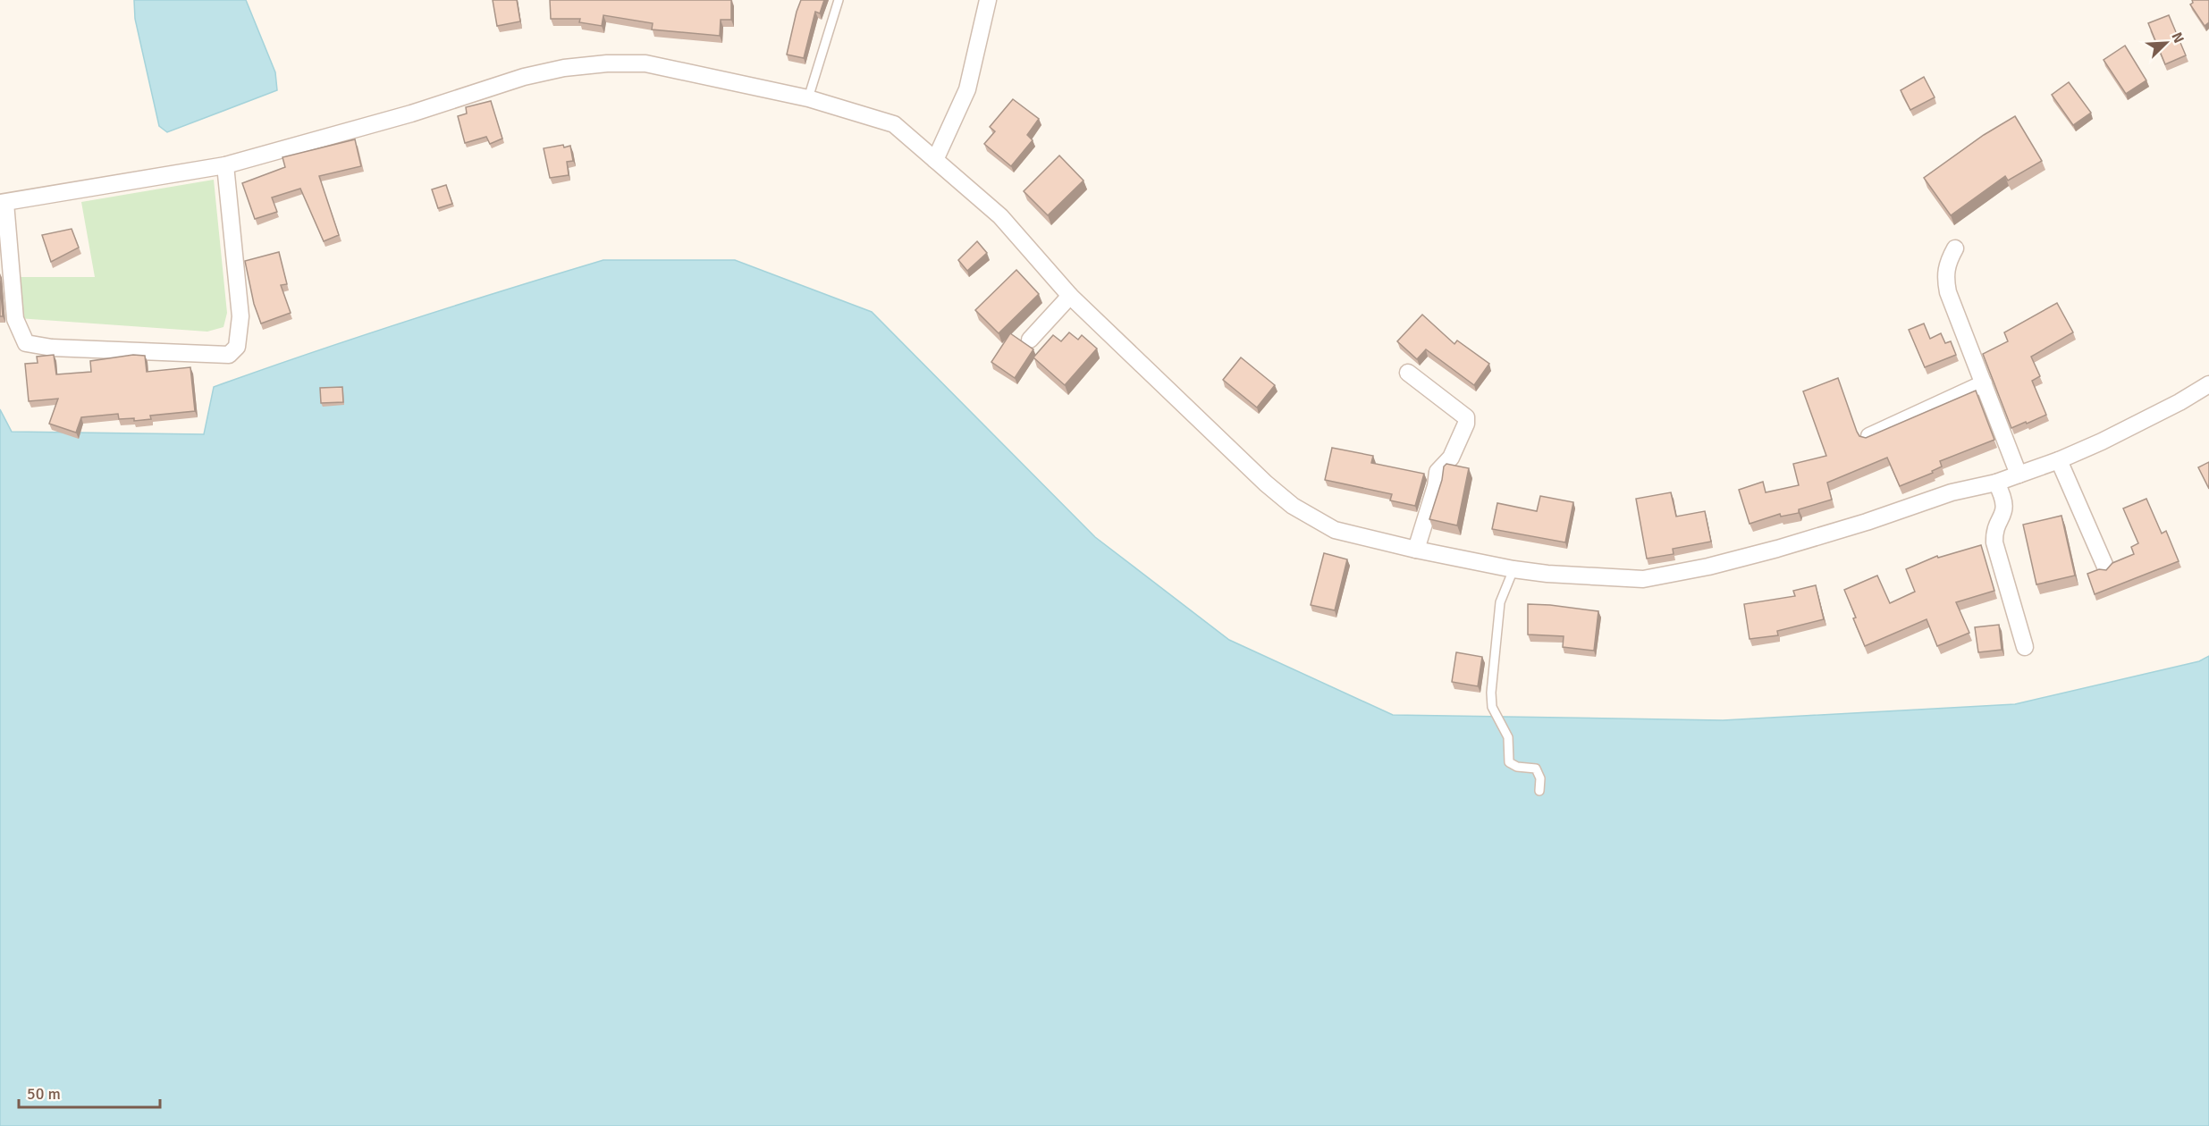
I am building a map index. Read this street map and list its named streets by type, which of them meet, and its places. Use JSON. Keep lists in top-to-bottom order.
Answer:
{
  "scale_bar": "50 m",
  "north": "top right"
}
